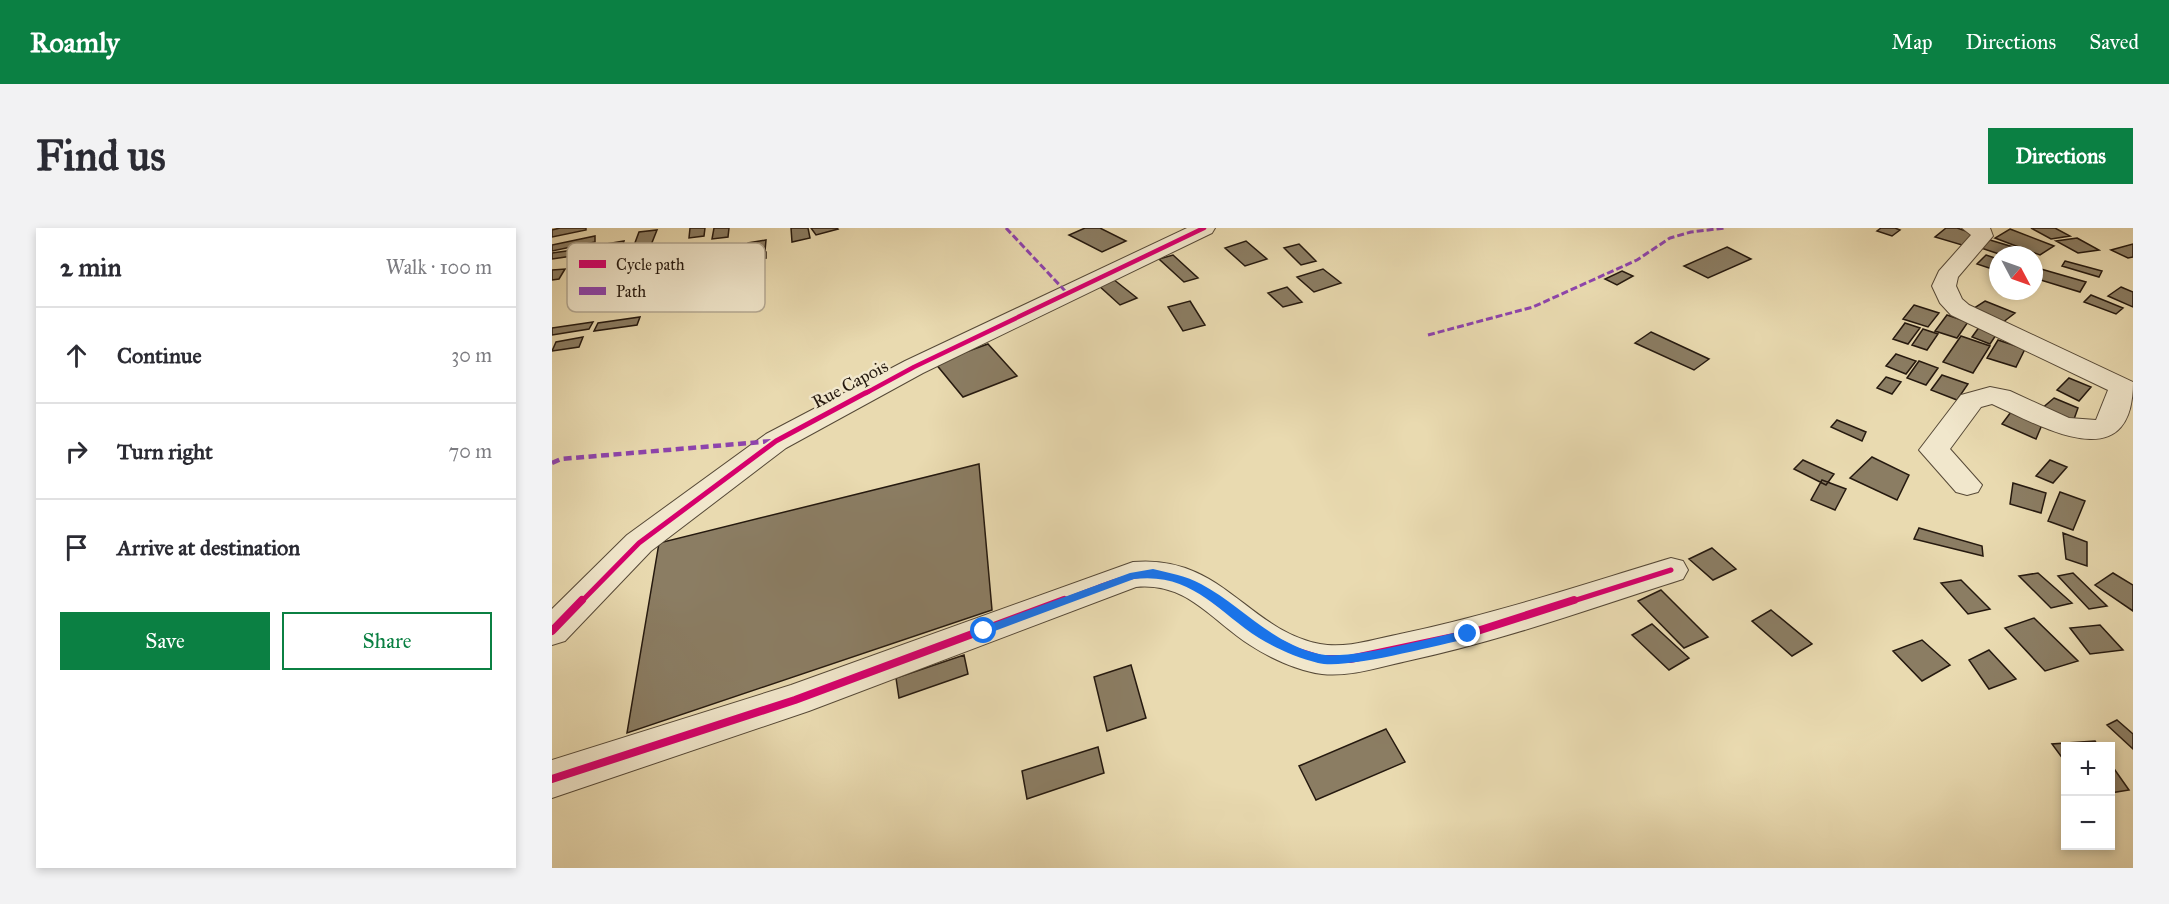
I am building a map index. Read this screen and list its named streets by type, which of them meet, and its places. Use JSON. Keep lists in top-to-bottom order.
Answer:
{
  "streets": {
    "street": ["Rue Capois"]
  },
  "legend": ["Cycle path", "Path"],
  "north": "bottom right",
  "page": {
    "header": "Roamly",
    "nav": ["Map", "Directions", "Saved"],
    "buttons": [
      "Directions",
      ["Save", "Share"]
    ],
    "title": "Find us",
    "heading": ["2 min", "Walk · 100 m"],
    "list": [
      ["Continue", "30 m"],
      ["Turn right", "70 m"],
      "Arrive at destination"
    ],
    "map_buttons": ["+", "−"]
  }
}
